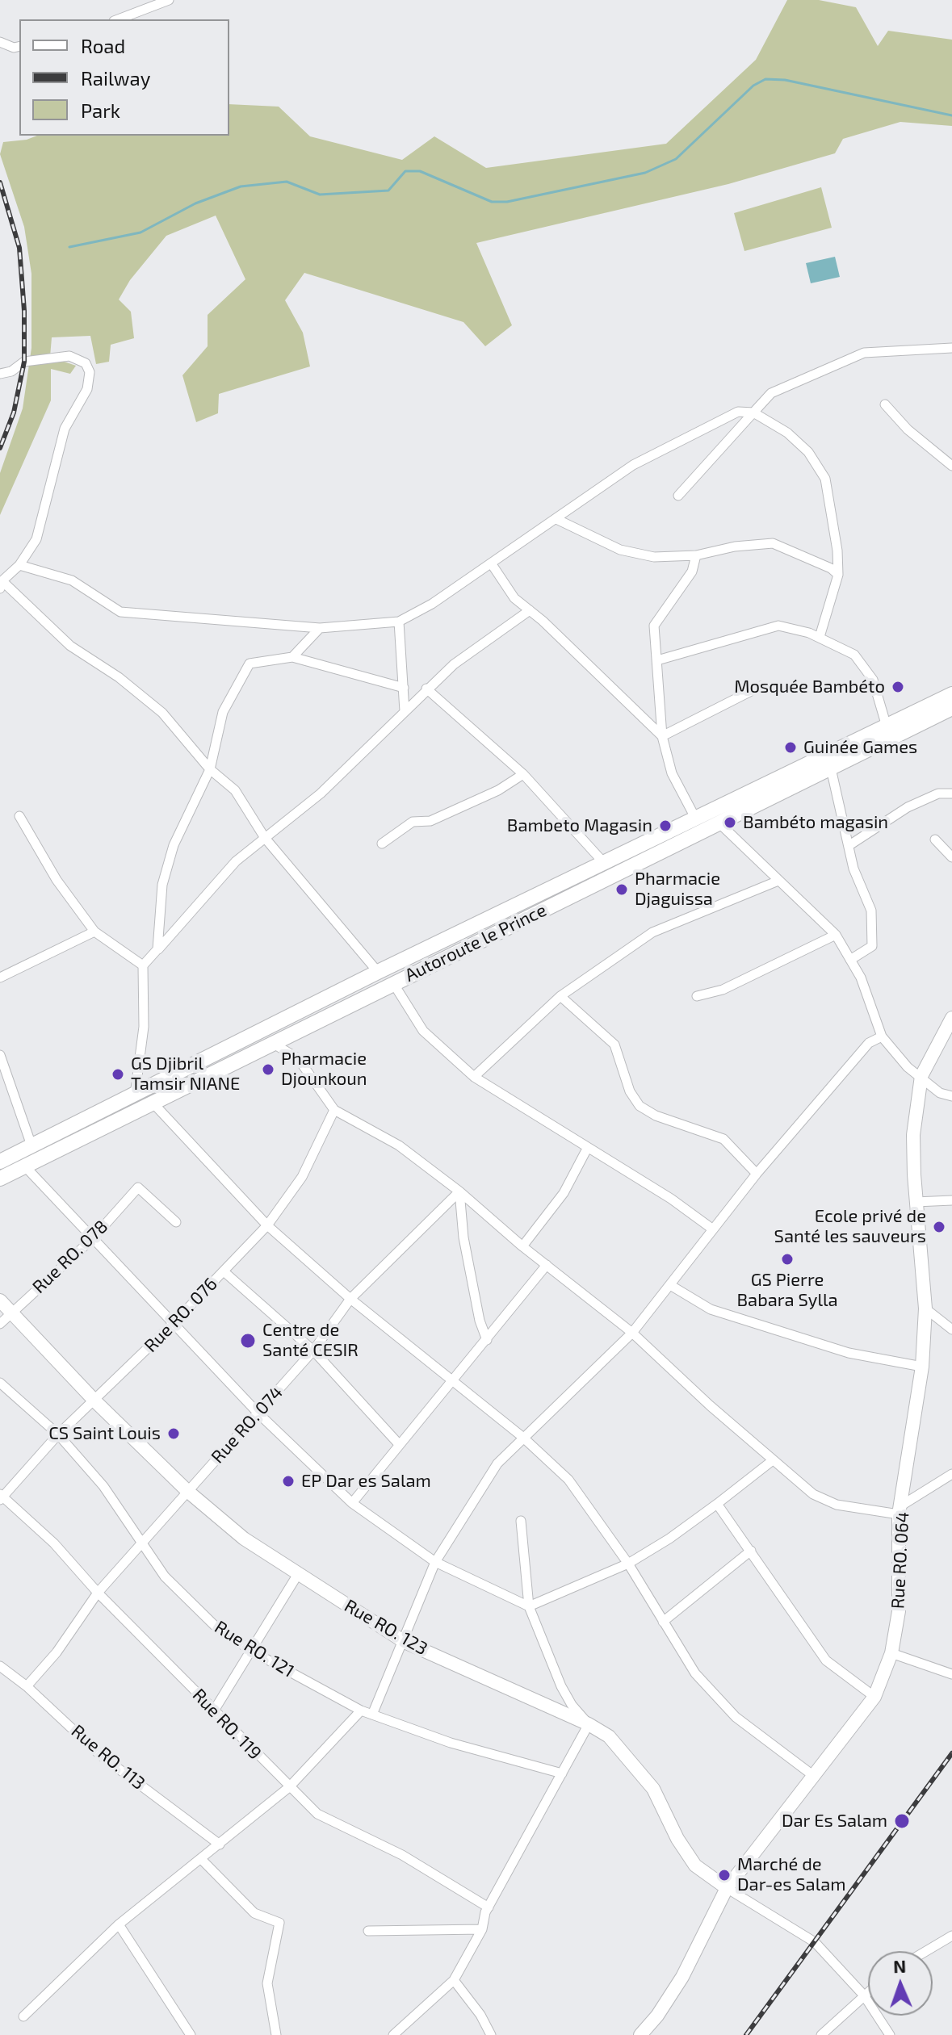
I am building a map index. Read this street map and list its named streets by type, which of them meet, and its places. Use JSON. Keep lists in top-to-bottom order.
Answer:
{
  "streets": {
    "main road": ["Autoroute le Prince"],
    "street": [
      "Rue RO. 078",
      "Rue RO. 076",
      "Rue RO. 074",
      "Rue RO. 064",
      "Rue RO. 123",
      "Rue RO. 121",
      "Rue RO. 119",
      "Rue RO. 113"
    ]
  },
  "crossings": [
    ["Rue RO. 078", "Rue RO. 123"],
    ["Rue RO. 076", "Rue RO. 123"],
    ["Rue RO. 076", "Rue RO. 121"],
    ["Rue RO. 076", "Rue RO. 119"],
    ["Rue RO. 074", "Rue RO. 123"],
    ["Rue RO. 074", "Rue RO. 121"],
    ["Rue RO. 074", "Rue RO. 119"],
    ["Rue RO. 074", "Rue RO. 113"],
    ["Rue RO. 064", "Rue RO. 123"]
  ],
  "places": [
    "Mosquée Bambéto",
    "Guinée Games",
    "Bambéto magasin",
    "Bambeto Magasin",
    "Pharmacie Djaguissa",
    "Pharmacie Djounkoun",
    "GS Djibril Tamsir NIANE",
    "Ecole privé de Santé les sauveurs",
    "GS Pierre Babara Sylla",
    "Centre de Santé CESIR",
    "CS Saint Louis",
    "EP Dar es Salam",
    "Dar Es Salam",
    "Marché de Dar-es Salam"
  ],
  "legend": ["Road", "Railway", "Park"],
  "north": "top"
}
